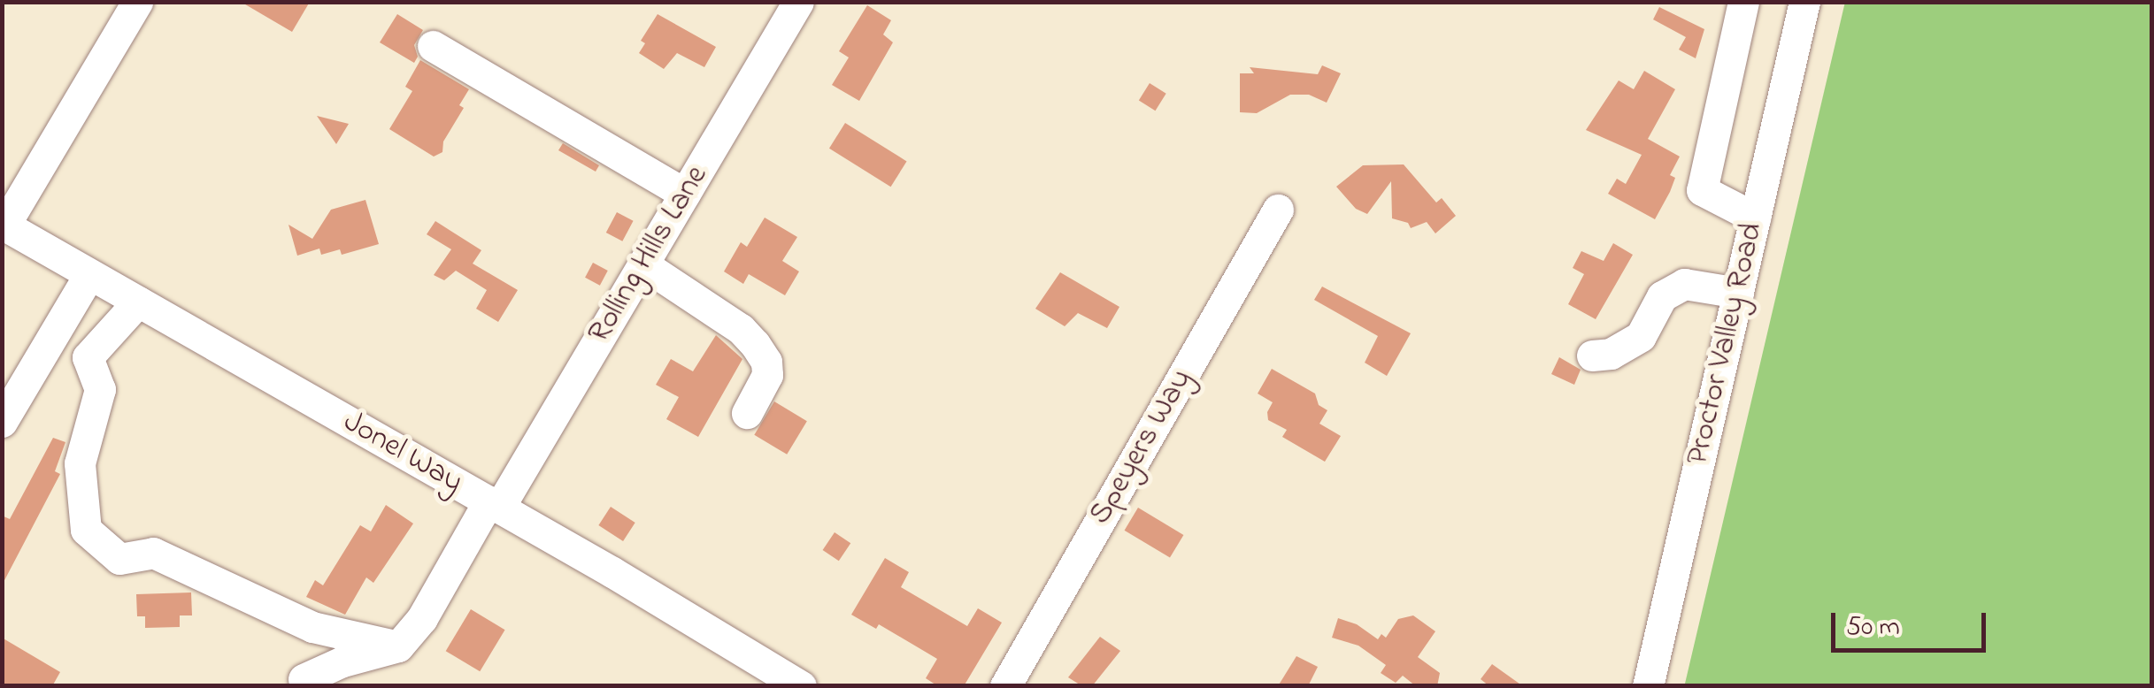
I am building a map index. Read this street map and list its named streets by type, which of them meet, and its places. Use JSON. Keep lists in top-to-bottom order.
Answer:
{
  "streets": {
    "street": [
      "Rolling Hills Lane",
      "Proctor Valley Road",
      "Speyers Way",
      "Jonel Way"
    ]
  },
  "crossings": [
    ["Rolling Hills Lane", "Jonel Way"]
  ],
  "scale_bar": "50 m"
}
